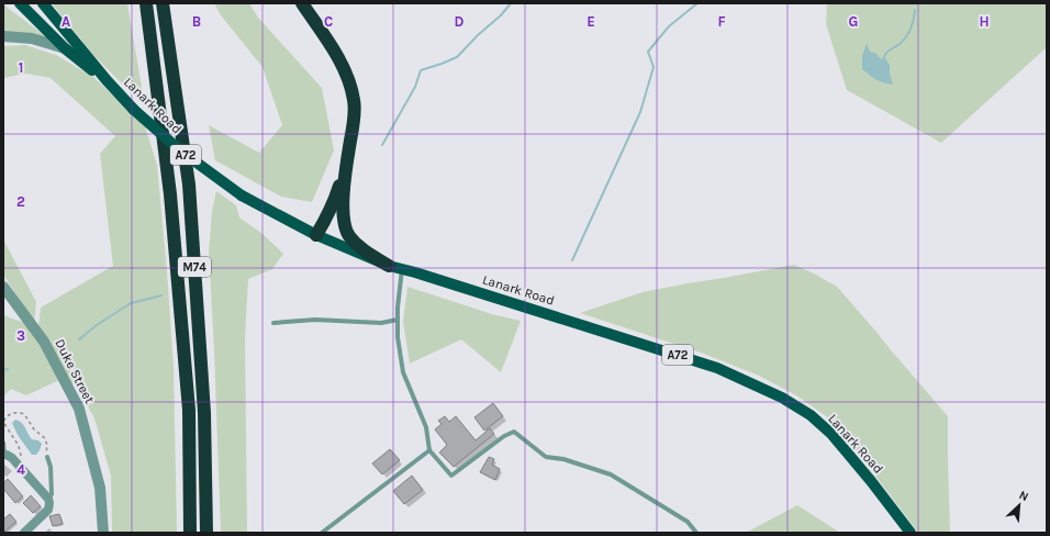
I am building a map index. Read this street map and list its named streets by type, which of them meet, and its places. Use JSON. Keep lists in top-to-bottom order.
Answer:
{
  "streets": {
    "highway": ["M74"],
    "main road": ["Lanark Road", "A72"],
    "street": ["Duke Street"]
  },
  "crossings": [
    ["Lanark Road", "A72"]
  ],
  "north": "top right",
  "grid": {
    "columns": [
      "A",
      "B",
      "C",
      "D",
      "E",
      "F",
      "G",
      "H"
    ],
    "rows": [
      "1",
      "2",
      "3",
      "4"
    ]
  }
}
